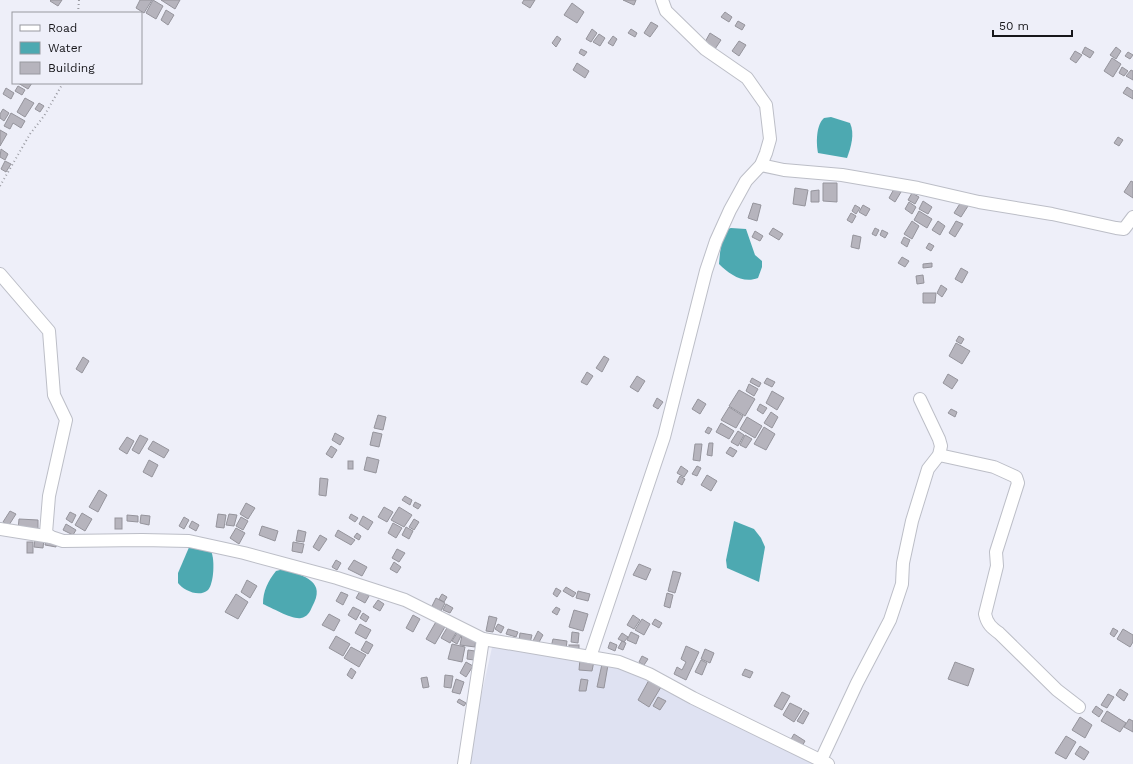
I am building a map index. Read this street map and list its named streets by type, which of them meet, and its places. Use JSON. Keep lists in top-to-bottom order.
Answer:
{
  "legend": ["Road", "Water", "Building"],
  "scale_bar": "50 m"
}
